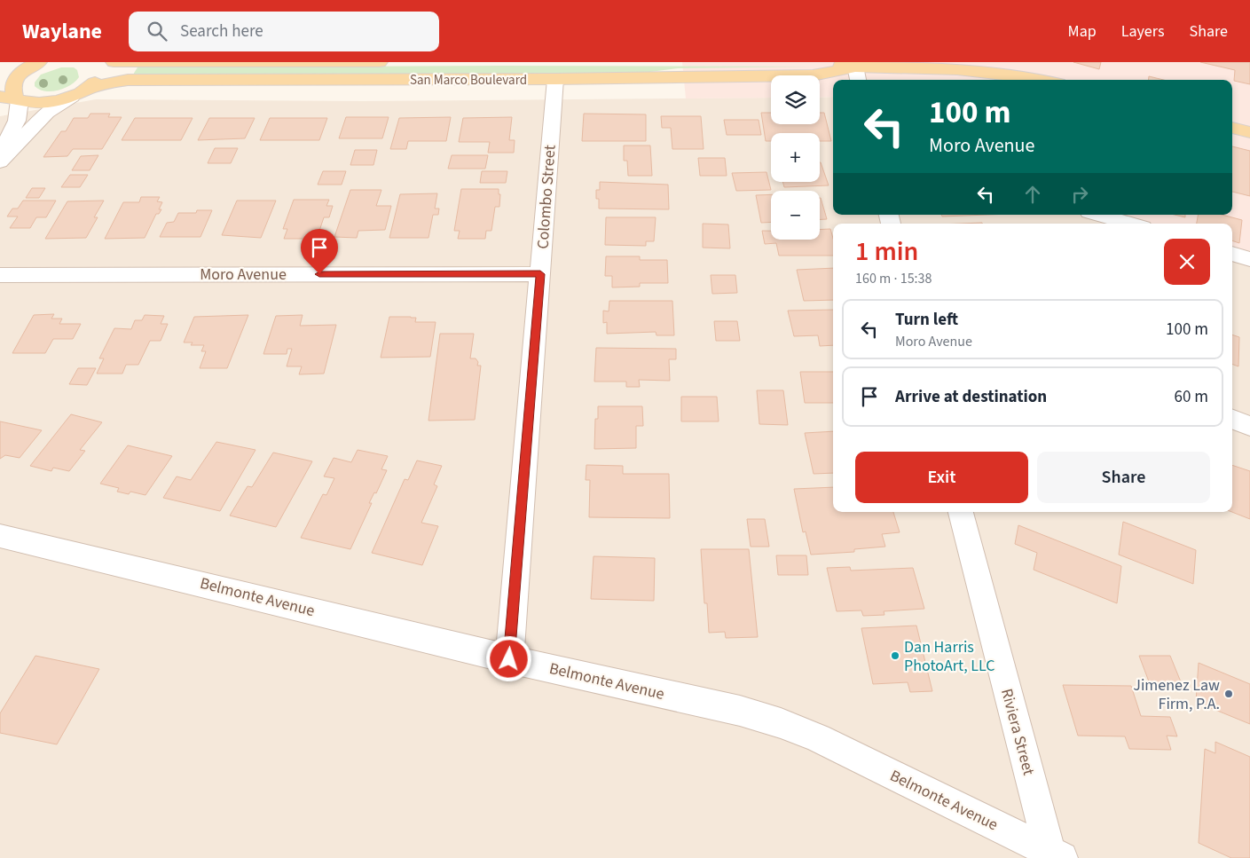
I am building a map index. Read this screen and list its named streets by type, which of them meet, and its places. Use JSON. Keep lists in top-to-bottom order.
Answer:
{
  "streets": {
    "main road": ["San Marco Boulevard"],
    "street": [
      "Colombo Street",
      "Moro Avenue",
      "Belmonte Avenue",
      "Riviera Street"
    ]
  },
  "crossings": [
    ["San Marco Boulevard", "Colombo Street"],
    ["Colombo Street", "Moro Avenue"],
    ["Colombo Street", "Belmonte Avenue"],
    ["Belmonte Avenue", "Riviera Street"]
  ],
  "places": ["Dan Harris PhotoArt, LLC", "Jimenez Law Firm, P.A."],
  "page": {
    "header": "Waylane",
    "search": "Search here",
    "nav": ["Map", "Layers", "Share"],
    "map_buttons": ["+", "−"],
    "turn": ["100 m", "Moro Avenue"],
    "heading": ["1 min", "160 m · 15:38"],
    "list": [
      {
        "name": "Turn left",
        "note": "Moro Avenue",
        "value": "100 m"
      },
      {
        "name": "Arrive at destination",
        "value": "60 m"
      }
    ],
    "buttons": ["Exit", "Share"]
  }
}
